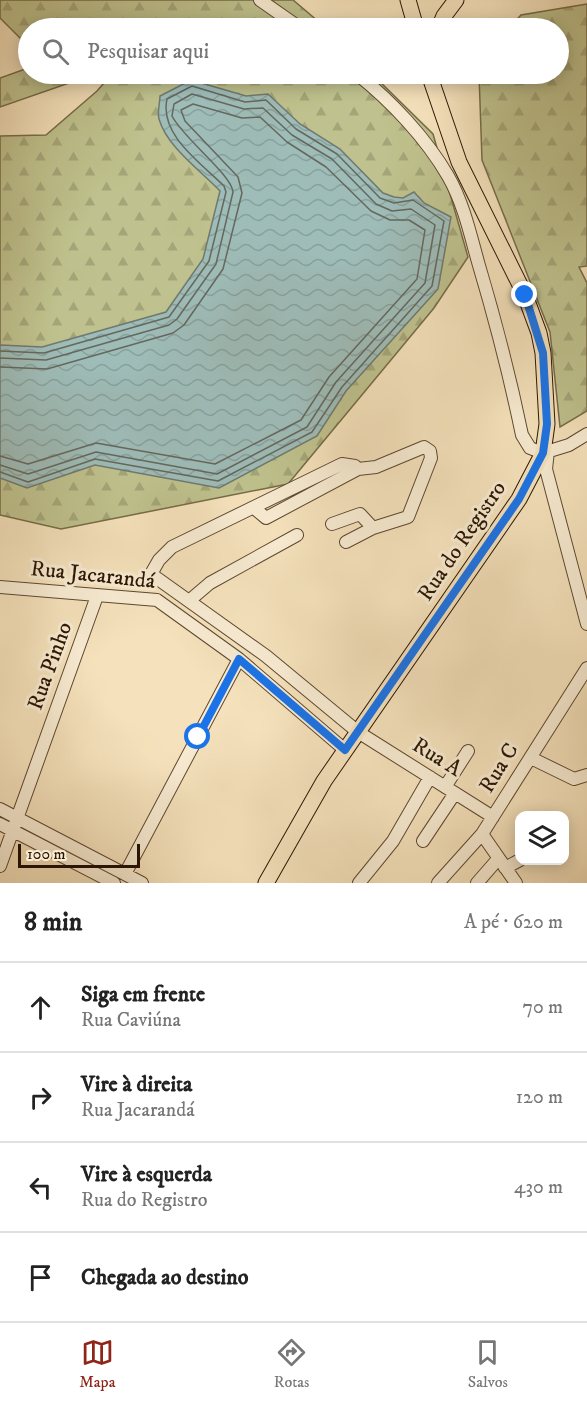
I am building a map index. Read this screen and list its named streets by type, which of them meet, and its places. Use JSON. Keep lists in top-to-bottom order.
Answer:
{
  "streets": {
    "main road": ["Rua do Registro"],
    "street": [
      "Rua Jacarandá",
      "Rua Pinho",
      "Rua A",
      "Rua C"
    ]
  },
  "crossings": [
    ["Rua do Registro", "Rua Jacarandá"],
    ["Rua do Registro", "Rua A"],
    ["Rua Jacarandá", "Rua Pinho"],
    ["Rua A", "Rua C"]
  ],
  "scale_bar": "100 m",
  "page": {
    "search": "Pesquisar aqui",
    "scale": "100 m",
    "heading": ["8 min", "A pé · 620 m"],
    "list": [
      ["Siga em frente", "Rua Caviúna", "70 m"],
      ["Vire à direita", "Rua Jacarandá", "120 m"],
      ["Vire à esquerda", "Rua do Registro", "430 m"],
      "Chegada ao destino"
    ],
    "nav": ["Mapa", "Rotas", "Salvos"]
  }
}
